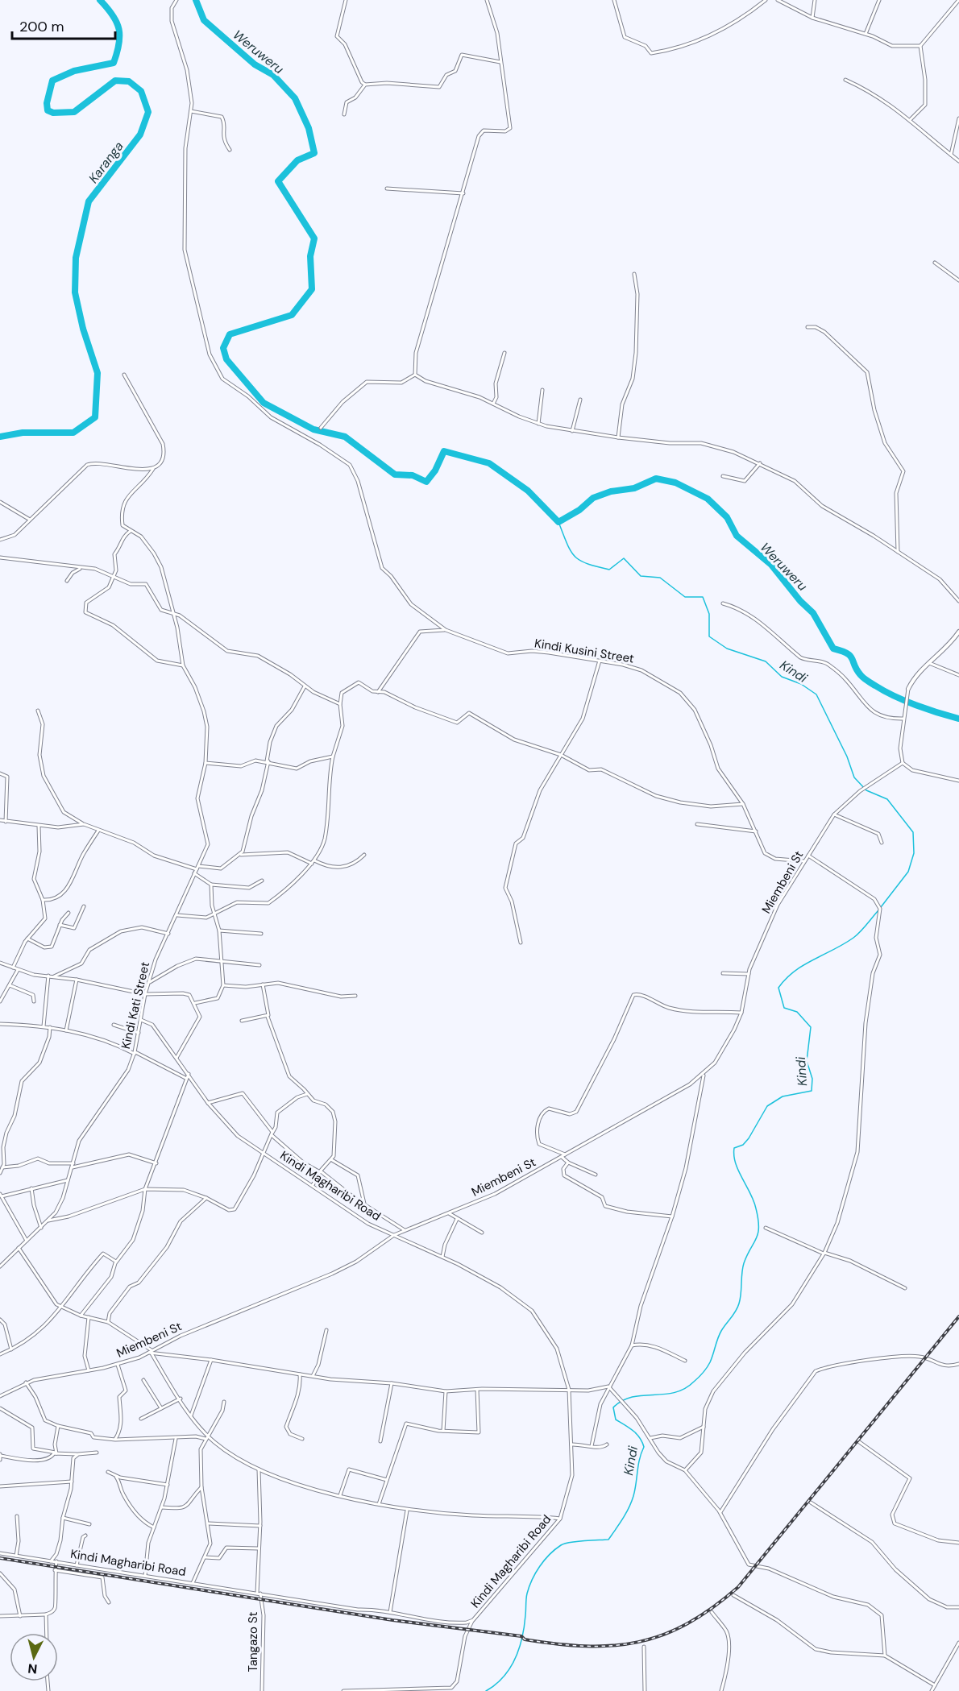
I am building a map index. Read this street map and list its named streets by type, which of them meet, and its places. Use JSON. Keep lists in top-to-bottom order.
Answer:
{
  "streets": {
    "street": [
      "Kindi Kusini Street",
      "Miembeni St",
      "Kindi Kati Street",
      "Kindi Magharibi Road",
      "Tangazo St"
    ]
  },
  "crossings": [
    ["Kindi Kusini Street", "Miembeni St"],
    ["Miembeni St", "Kindi Magharibi Road"],
    ["Kindi Kati Street", "Kindi Magharibi Road"],
    ["Kindi Magharibi Road", "Tangazo St"]
  ],
  "water": ["Weruweru", "Karanga", "Kindi"],
  "scale_bar": "200 m",
  "north": "bottom"
}
